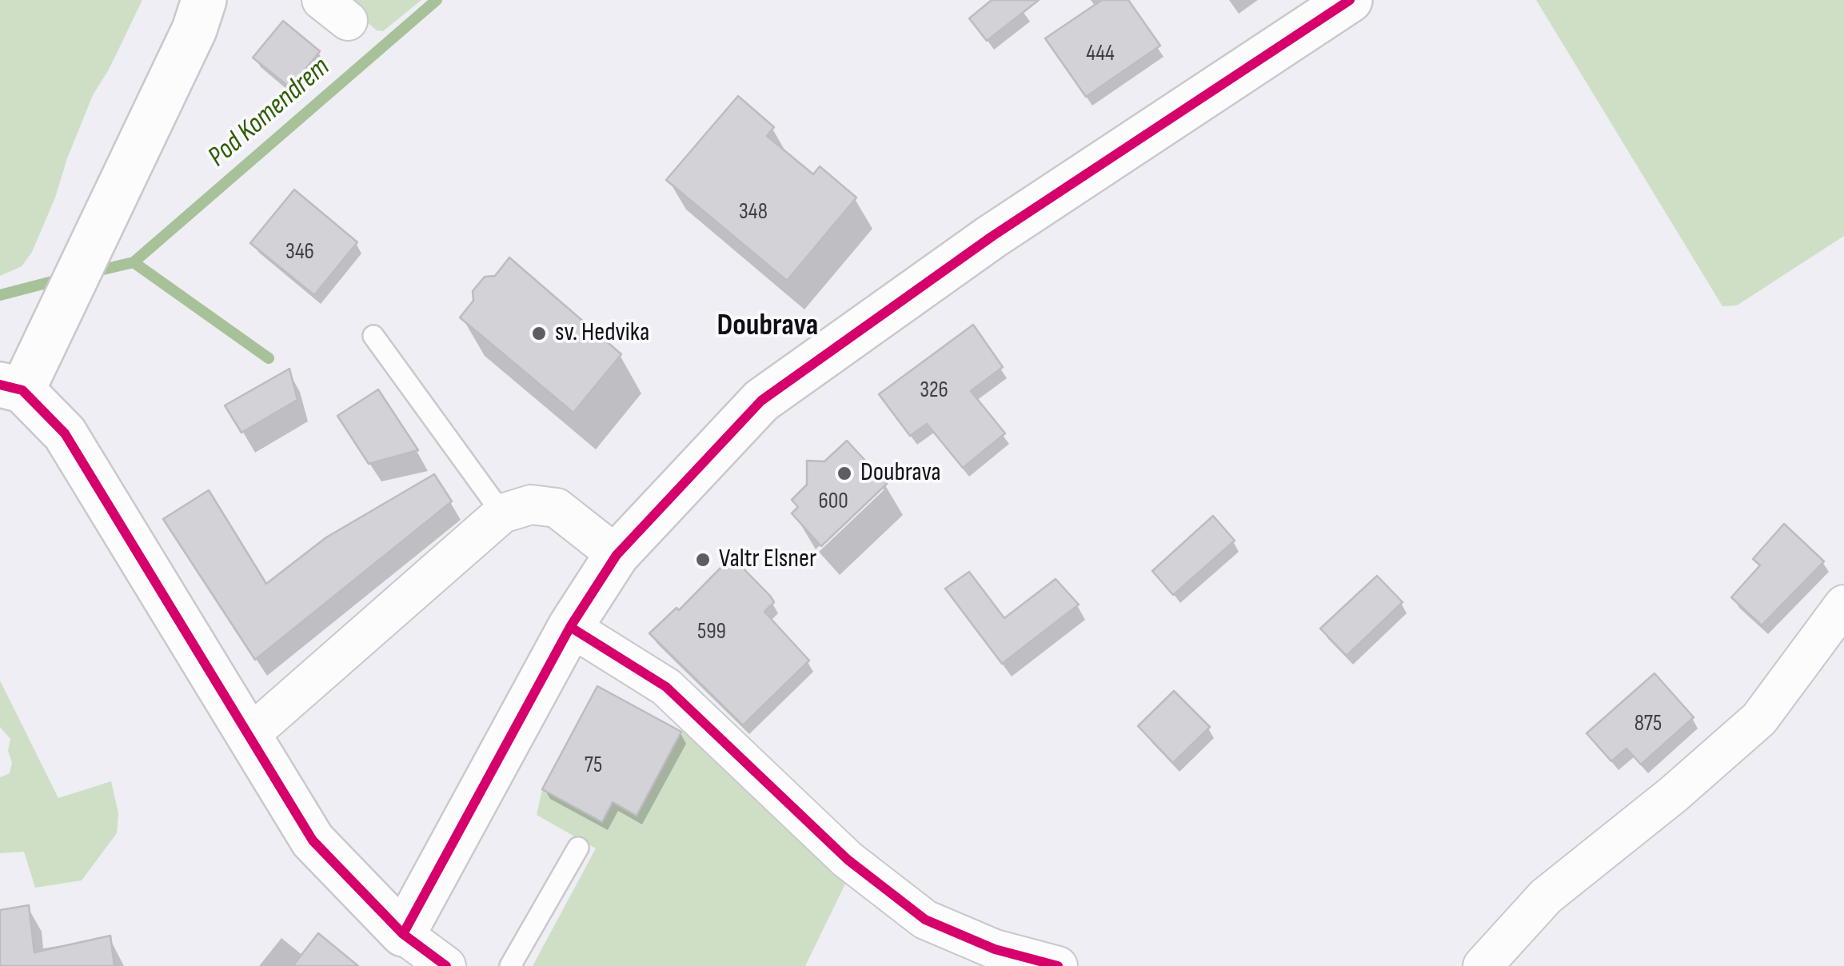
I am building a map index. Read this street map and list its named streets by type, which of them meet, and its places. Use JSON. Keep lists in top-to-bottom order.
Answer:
{
  "districts": ["Doubrava"],
  "water": ["Pod Komendrem"],
  "places": ["sv. Hedvika", "Doubrava", "Valtr Elsner"],
  "house_numbers": [
    "444",
    "348",
    "346",
    "326",
    "600",
    "599",
    "875",
    "75"
  ]
}
